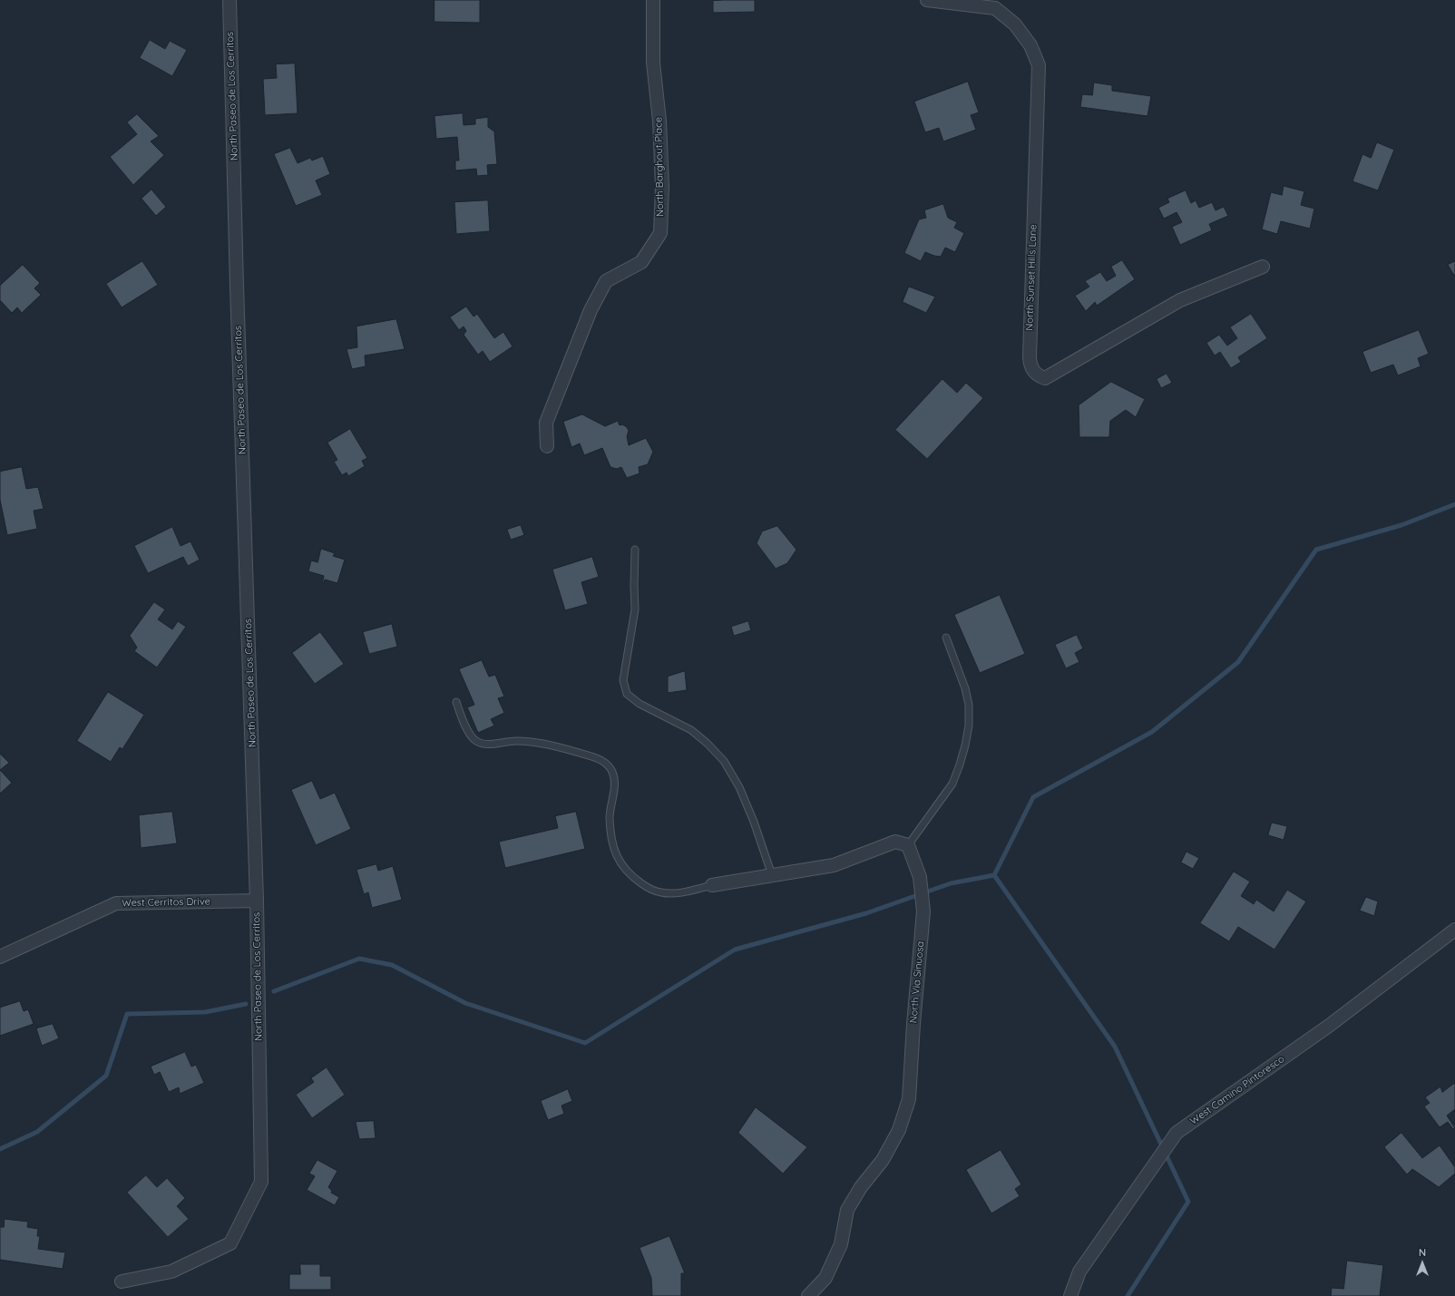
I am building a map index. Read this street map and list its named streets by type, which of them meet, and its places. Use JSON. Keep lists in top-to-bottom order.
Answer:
{
  "streets": {
    "street": [
      "North Paseo de Los Cerritos",
      "North Barghout Place",
      "North Sunset Hills Lane",
      "West Cerritos Drive",
      "North Via Sinuosa",
      "West Camino Pintoresco"
    ]
  },
  "crossings": [
    ["North Paseo de Los Cerritos", "West Cerritos Drive"]
  ],
  "north": "top"
}
